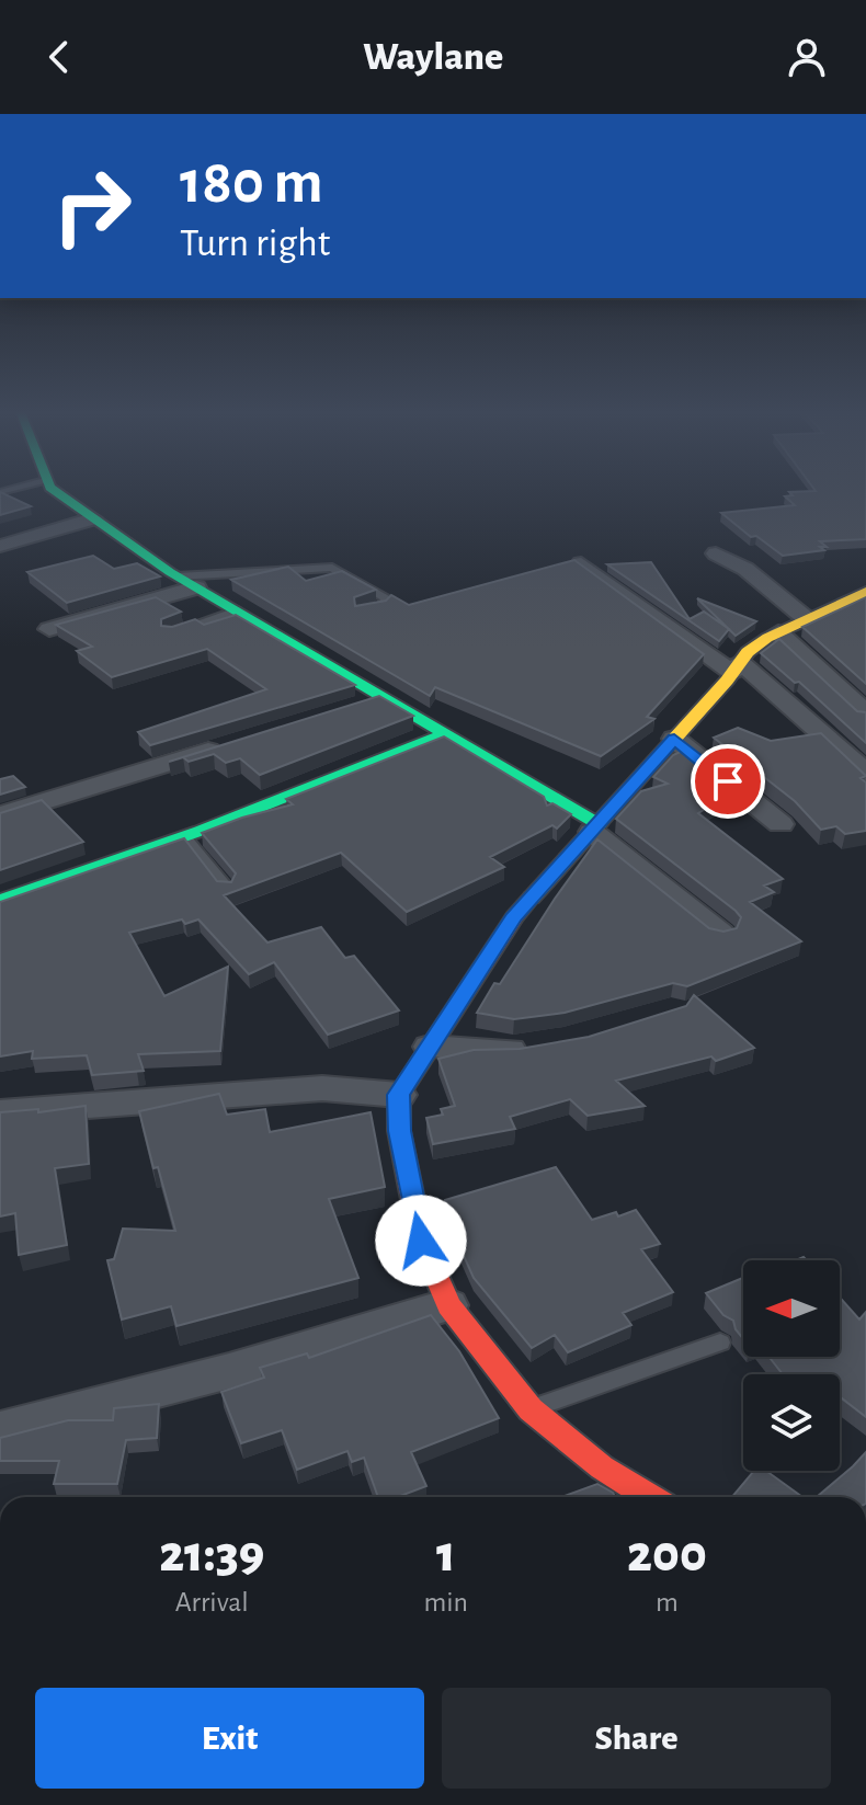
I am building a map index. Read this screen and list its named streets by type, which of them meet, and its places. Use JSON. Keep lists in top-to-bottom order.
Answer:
{
  "north": "left",
  "page": {
    "header": "Waylane",
    "turn": ["180 m", "Turn right"],
    "eta": [
      "21:39",
      "Arrival",
      "1",
      "min",
      "200",
      "m"
    ],
    "buttons": ["Exit", "Share"]
  }
}
